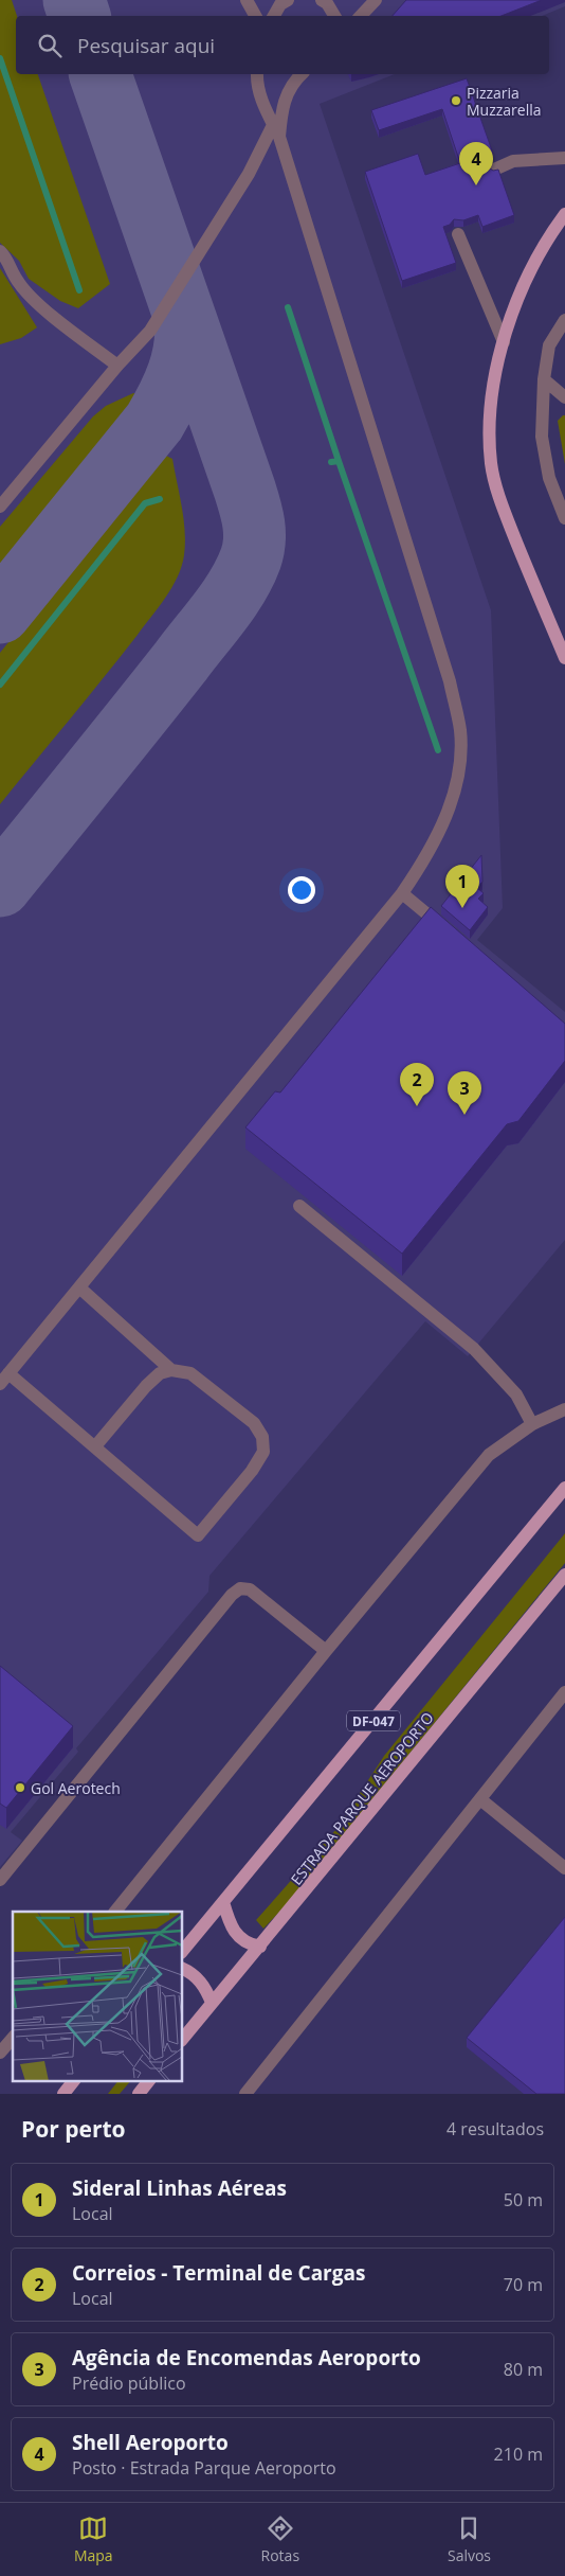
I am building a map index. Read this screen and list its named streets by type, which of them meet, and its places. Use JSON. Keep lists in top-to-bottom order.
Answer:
{
  "streets": {
    "main road": ["DF-047", "ESTRADA PARQUE AEROPORTO"]
  },
  "places": ["Pizzaria Muzzarella", "Gol Aerotech"],
  "page": {
    "search": "Pesquisar aqui",
    "pins": [
      "4",
      "1",
      "2",
      "3"
    ],
    "heading": ["Por perto", "4 resultados"],
    "list": [
      {
        "mark": "1",
        "name": "Sideral Linhas Aéreas",
        "note": "Local",
        "value": "50 m"
      },
      {
        "mark": "2",
        "name": "Correios - Terminal de Cargas",
        "note": "Local",
        "value": "70 m"
      },
      {
        "mark": "3",
        "name": "Agência de Encomendas Aeroporto",
        "note": "Prédio público",
        "value": "80 m"
      },
      {
        "mark": "4",
        "name": "Shell Aeroporto",
        "note": "Posto · Estrada Parque Aeroporto",
        "value": "210 m"
      }
    ],
    "nav": ["Mapa", "Rotas", "Salvos"]
  }
}
